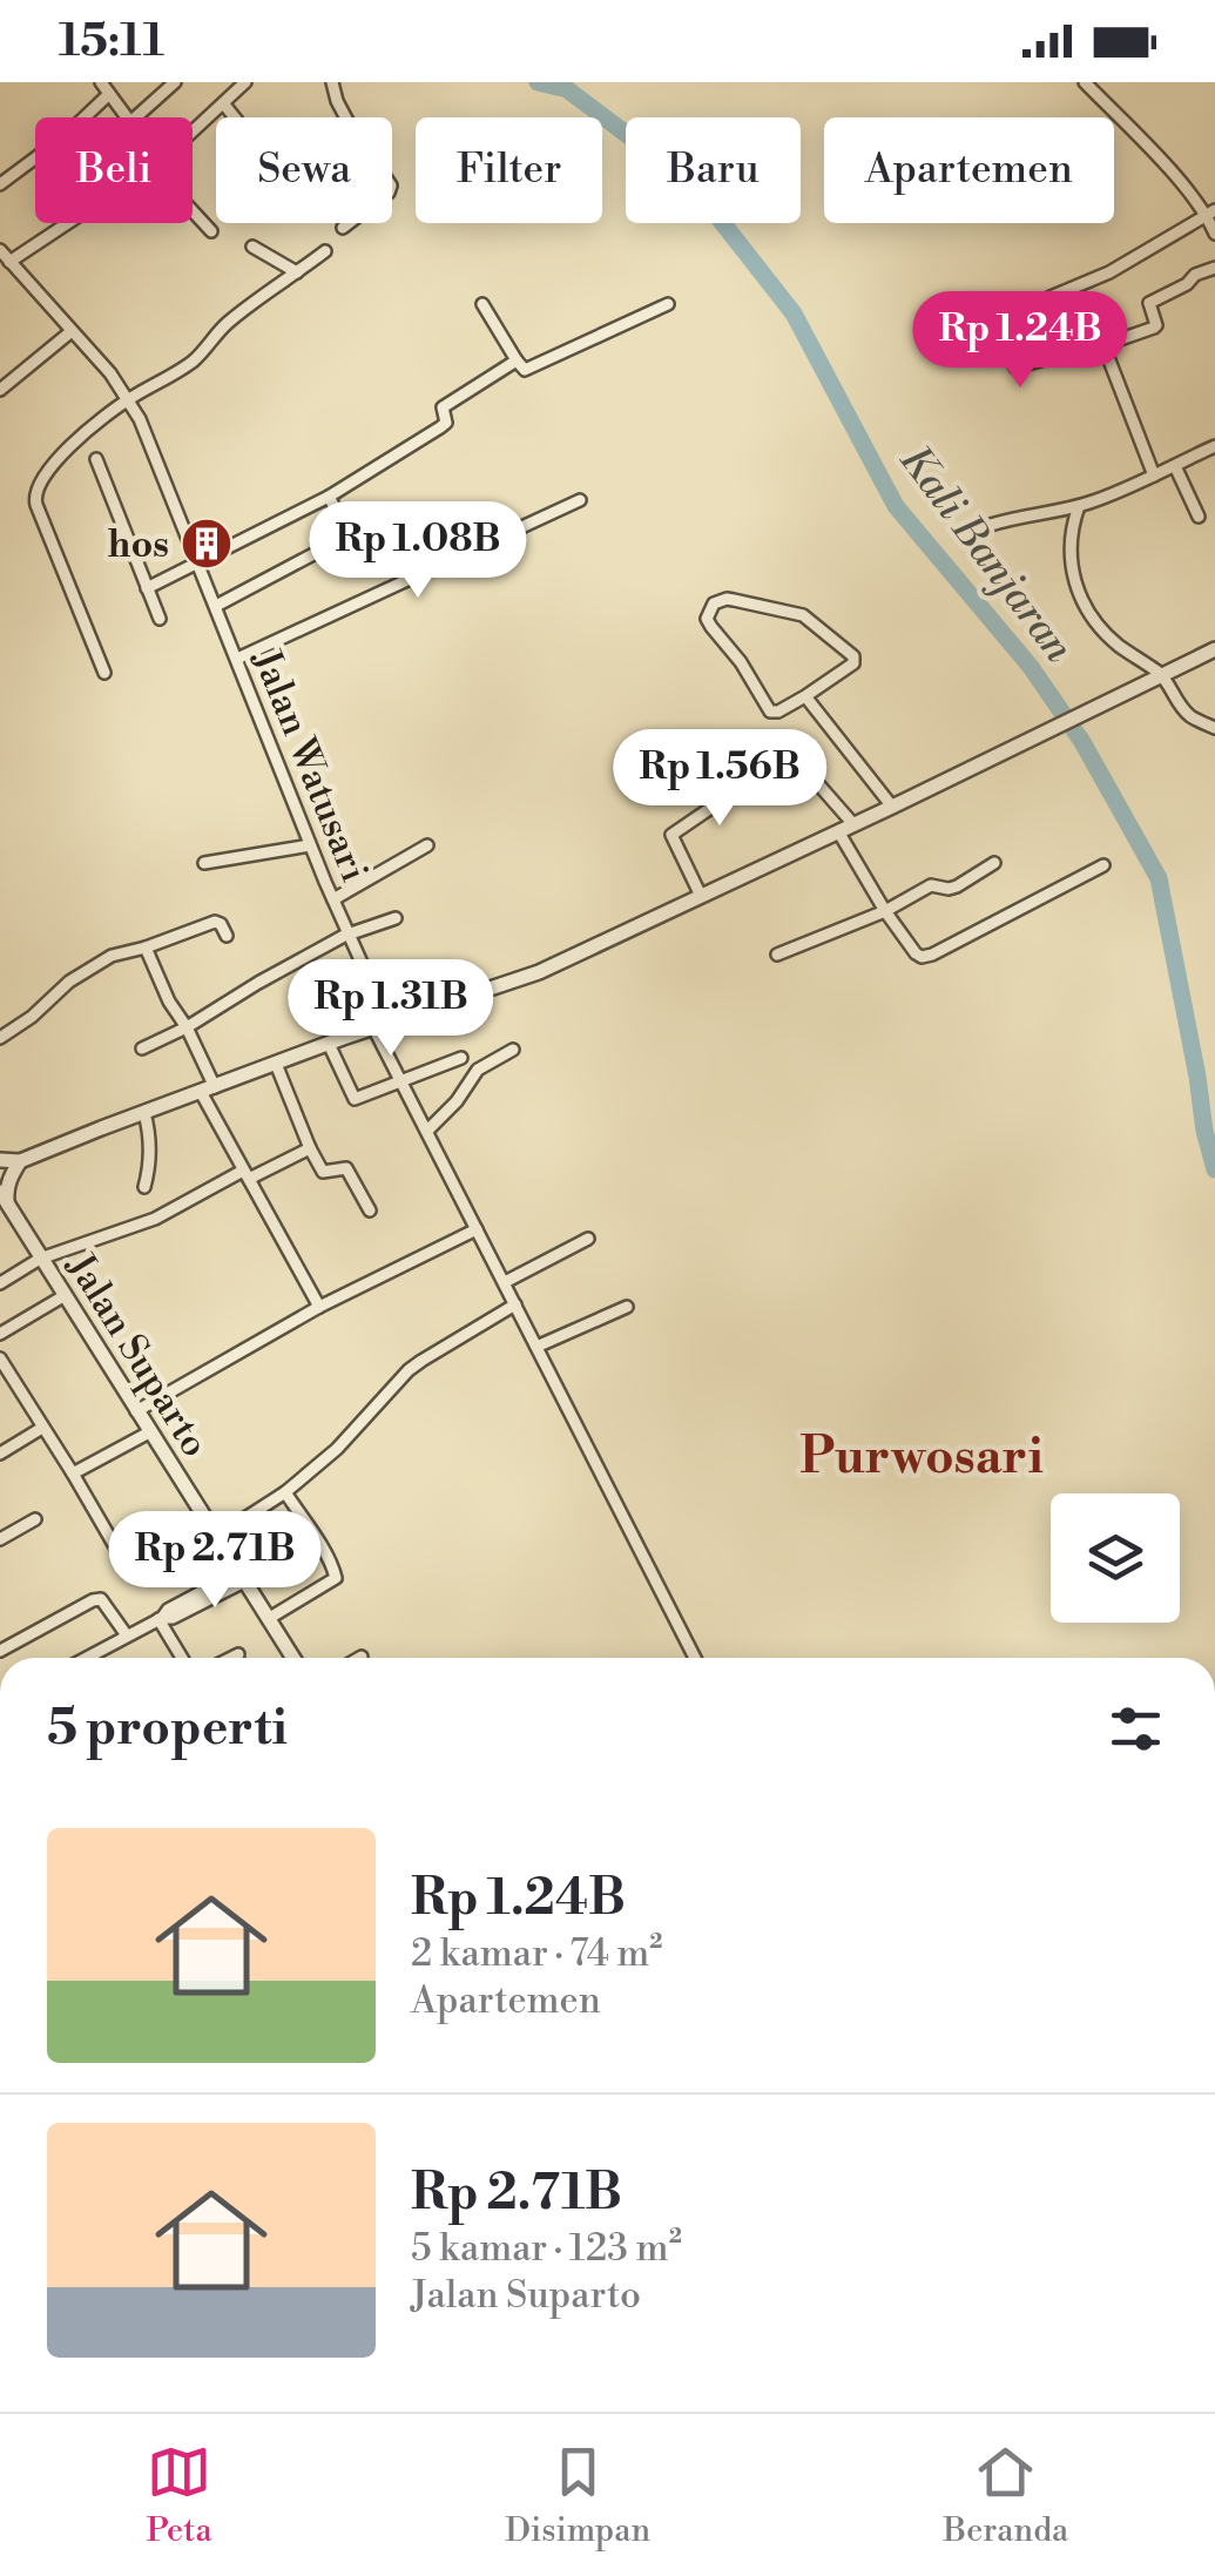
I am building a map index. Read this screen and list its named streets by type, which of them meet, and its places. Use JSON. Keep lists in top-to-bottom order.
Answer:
{
  "streets": {
    "street": ["Jalan Watusari", "Jalan Suparto"]
  },
  "districts": ["Purwosari"],
  "water": ["Kali Banjaran"],
  "places": {
    "building": ["hos"]
  },
  "page": {
    "status": "15:11",
    "chip": [
      "Beli",
      "Sewa",
      "Filter",
      "Baru",
      "Apartemen"
    ],
    "price": [
      "Rp 1.24B",
      "Rp 1.08B",
      "Rp 1.56B",
      "Rp 1.31B",
      "Rp 2.71B"
    ],
    "heading": "5 properti",
    "list": [
      {
        "name": "Rp 1.24B",
        "note": "2 kamar · 74 m² · Apartemen"
      },
      {
        "name": "Rp 2.71B",
        "note": "5 kamar · 123 m² · Jalan Suparto"
      }
    ],
    "tabs": ["Peta", "Disimpan", "Beranda"]
  }
}
